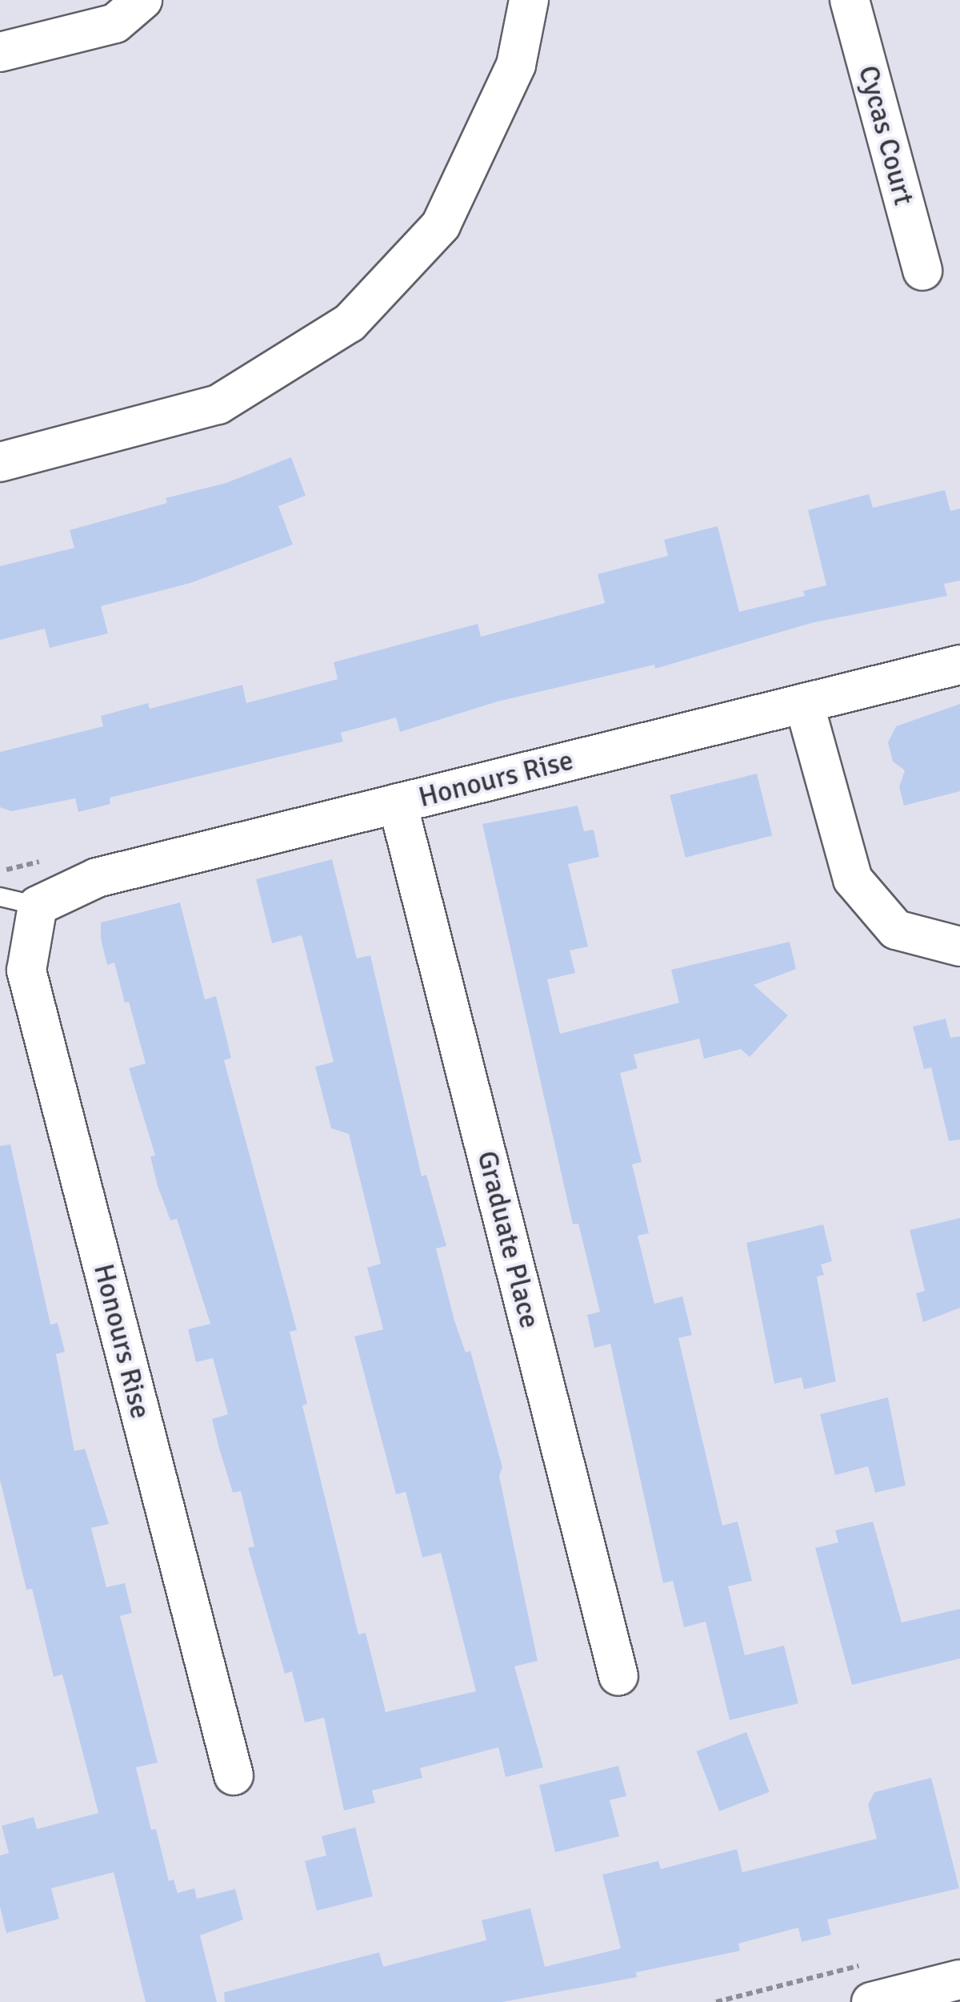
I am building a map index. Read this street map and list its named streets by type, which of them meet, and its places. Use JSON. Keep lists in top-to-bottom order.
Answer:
{
  "streets": {
    "street": ["Cycas Court", "Honours Rise", "Graduate Place"]
  },
  "crossings": [
    ["Honours Rise", "Graduate Place"]
  ]
}
